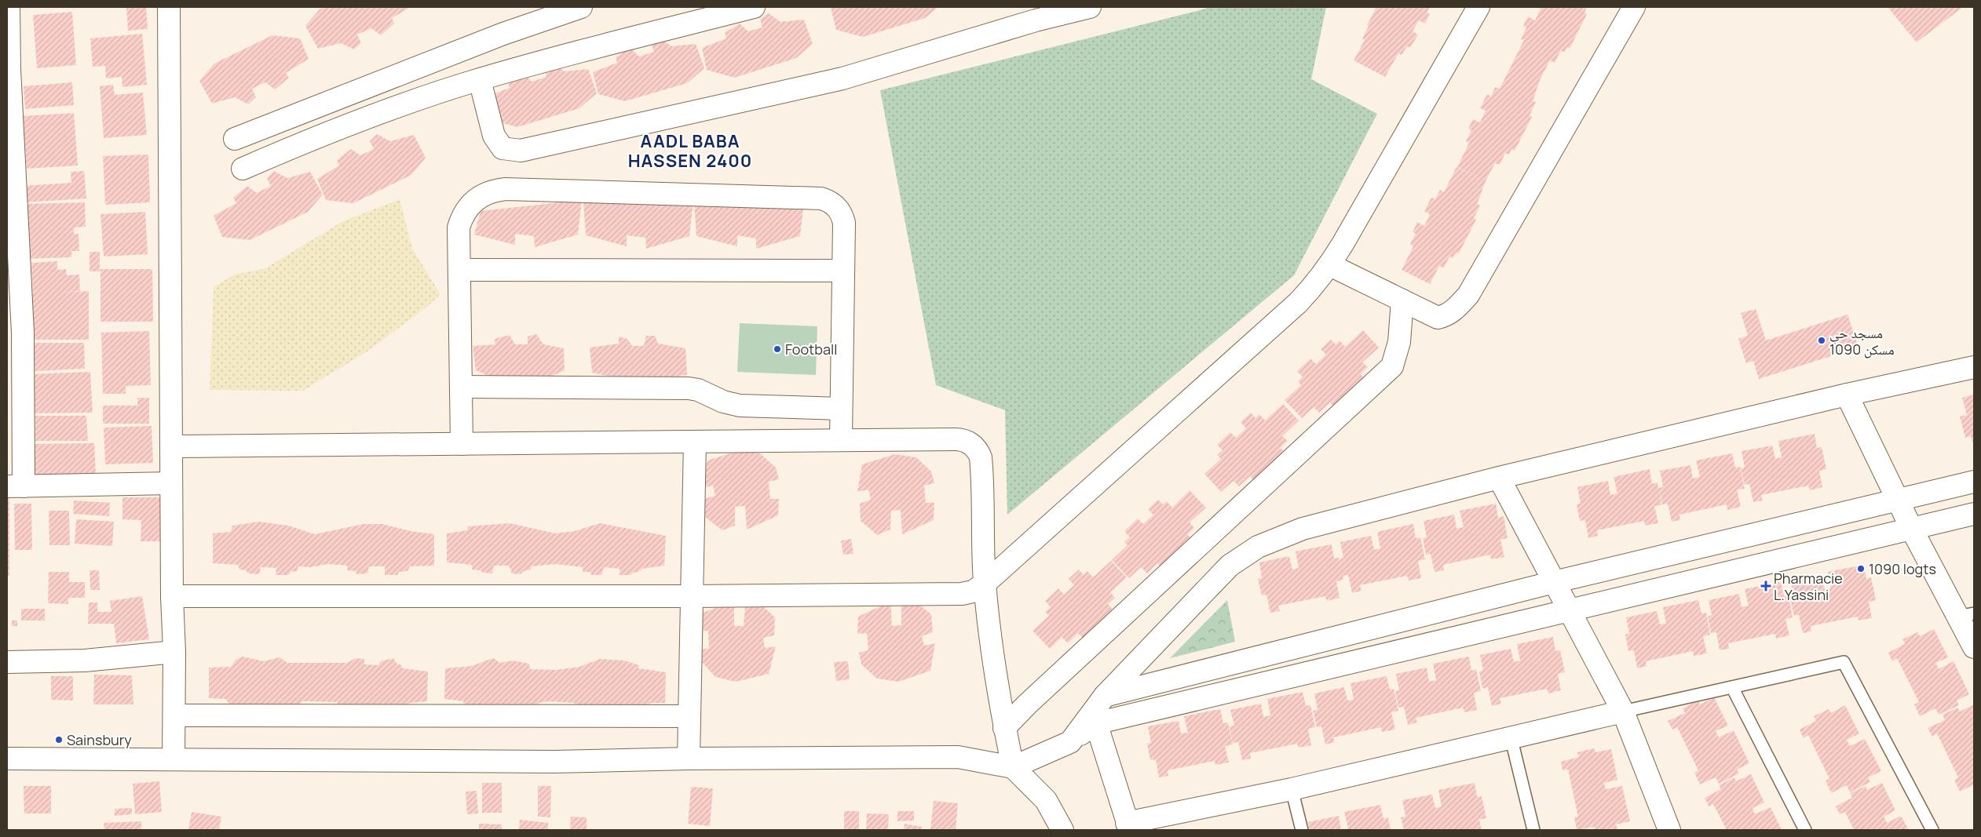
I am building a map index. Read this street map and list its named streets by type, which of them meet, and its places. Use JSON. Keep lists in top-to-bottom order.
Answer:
{
  "districts": ["AADL BABA HASSEN 2400"],
  "places": {
    "other": [
      "مسجد حي 1090 مسكن",
      "Football",
      "1090 logts",
      "Sainsbury"
    ],
    "health": ["Pharmacie L.Yassini"]
  }
}
